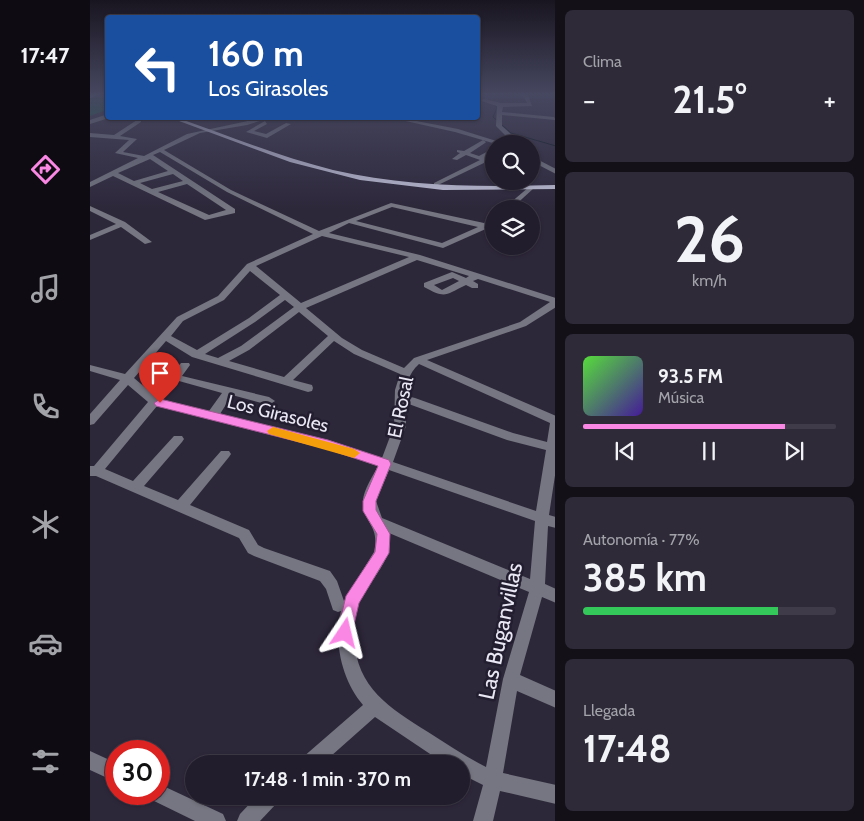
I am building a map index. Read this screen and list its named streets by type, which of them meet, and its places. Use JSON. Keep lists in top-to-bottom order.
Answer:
{
  "streets": {
    "street": ["El Rosal", "Los Girasoles", "Las Buganvillas"]
  },
  "crossings": [
    ["El Rosal", "Los Girasoles"],
    ["Los Girasoles", "Las Buganvillas"]
  ],
  "page": {
    "tabs": "17:47",
    "tile": [
      "Clima",
      ["26", "km/h"],
      ["Autonomía · 77%", "385 km"],
      ["Llegada", "17:48"]
    ],
    "turn": ["160 m", "Los Girasoles"],
    "heat": ["−", "21.5°", "+"],
    "song": ["93.5 FM", "Música"],
    "limit": "30",
    "trip": "17:48 · 1 min · 370 m"
  }
}
